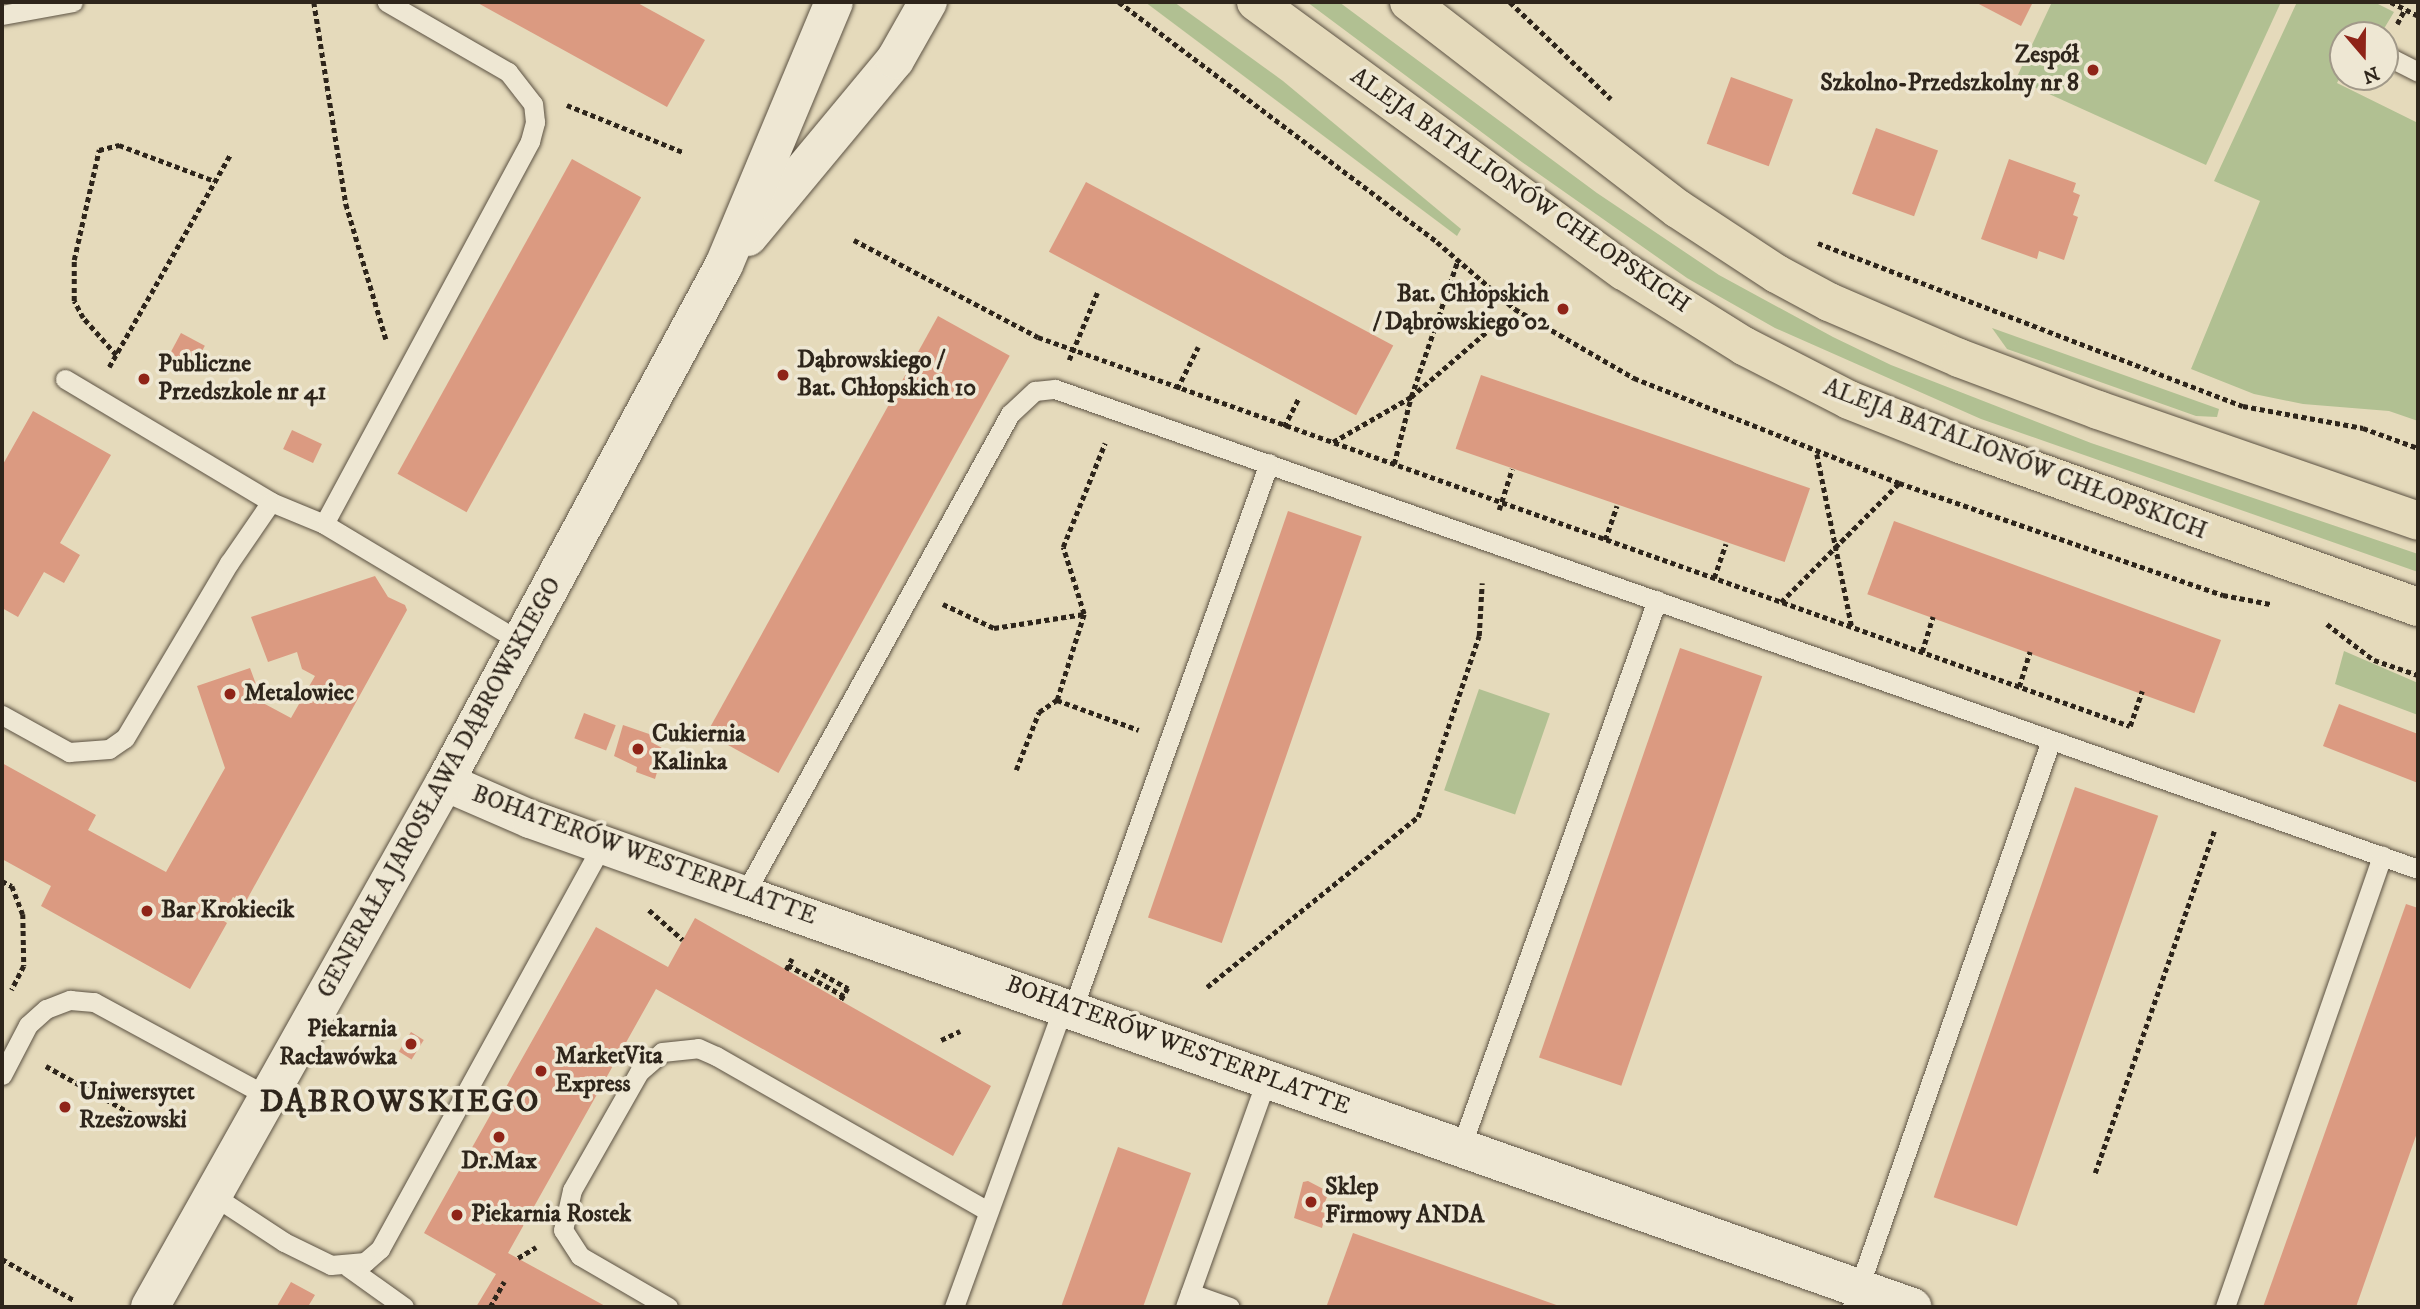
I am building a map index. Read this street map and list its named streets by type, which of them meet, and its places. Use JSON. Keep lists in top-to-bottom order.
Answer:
{
  "streets": {
    "main road": ["ALEJA BATALIONÓW CHŁOPSKICH", "GENERAŁA JAROSŁAWA DĄBROWSKIEGO", "BOHATERÓW WESTERPLATTE"]
  },
  "crossings": [
    ["GENERAŁA JAROSŁAWA DĄBROWSKIEGO", "BOHATERÓW WESTERPLATTE"]
  ],
  "districts": ["DĄBROWSKIEGO"],
  "places": [
    "Zespół Szkolno-Przedszkolny nr 8",
    "Bat. Chłopskich / Dąbrowskiego 02",
    "Dąbrowskiego / Bat. Chłopskich 10",
    "Publiczne Przedszkole nr 41",
    "Metalowiec",
    "Cukiernia Kalinka",
    "Bar Krokiecik",
    "Piekarnia Racławówka",
    "MarketVita Express",
    "Uniwersytet Rzeszowski",
    "Dr.Max",
    "Sklep Firmowy ANDA",
    "Piekarnia Rostek"
  ],
  "north": "bottom"
}
